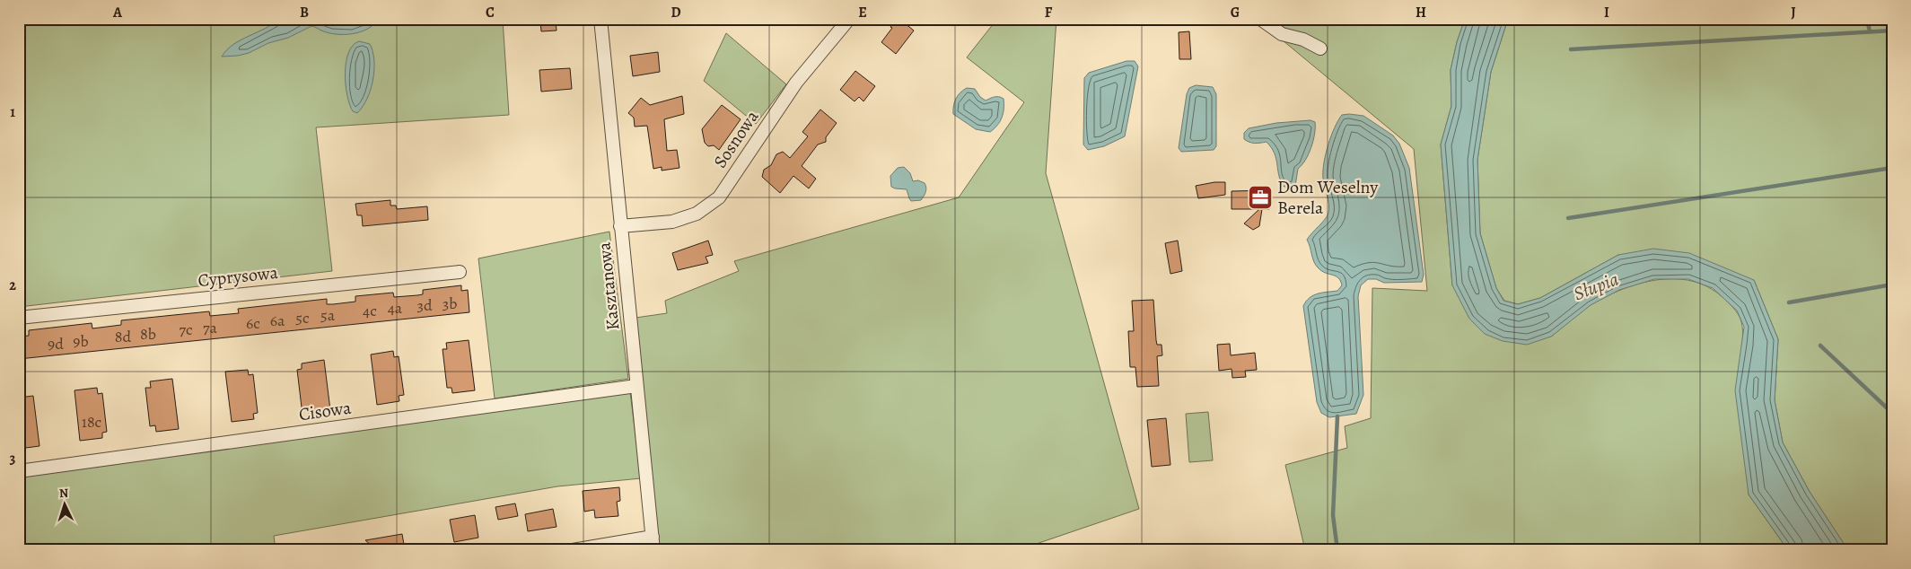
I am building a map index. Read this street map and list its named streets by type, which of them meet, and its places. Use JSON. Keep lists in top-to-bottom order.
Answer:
{
  "streets": {
    "street": [
      "Sosnowa",
      "Cyprysowa",
      "Kasztanowa",
      "Cisowa"
    ]
  },
  "crossings": [
    ["Sosnowa", "Kasztanowa"],
    ["Kasztanowa", "Cisowa"]
  ],
  "water": ["Słupia"],
  "places": {
    "office": ["Dom Weselny Berela"]
  },
  "house_numbers": [
    "3b",
    "3d",
    "4a",
    "4c",
    "5a",
    "5c",
    "6a",
    "6c",
    "7a",
    "7c",
    "8b",
    "8d",
    "9b",
    "9d",
    "18c"
  ],
  "north": "top",
  "grid": {
    "columns": [
      "A",
      "B",
      "C",
      "D",
      "E",
      "F",
      "G",
      "H",
      "I",
      "J"
    ],
    "rows": ["1", "2", "3"]
  }
}
